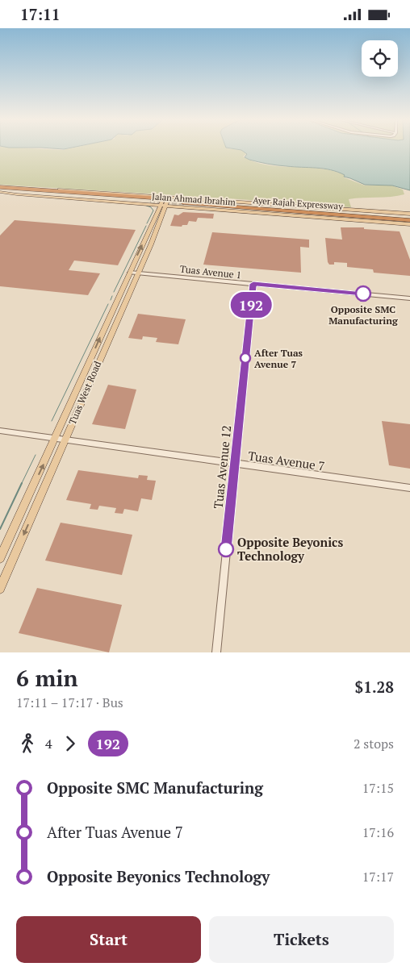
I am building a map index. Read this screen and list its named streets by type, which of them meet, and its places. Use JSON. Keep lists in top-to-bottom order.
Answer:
{
  "streets": {
    "highway": ["Ayer Rajah Expressway"],
    "main road": ["Jalan Ahmad Ibrahim", "Tuas West Road"],
    "street": ["Tuas Avenue 1", "Tuas Avenue 7", "Tuas Avenue 12"]
  },
  "crossings": [
    ["Jalan Ahmad Ibrahim", "Ayer Rajah Expressway"],
    ["Jalan Ahmad Ibrahim", "Tuas West Road"],
    ["Tuas Avenue 1", "Tuas West Road"],
    ["Tuas Avenue 1", "Tuas Avenue 12"],
    ["Tuas West Road", "Tuas Avenue 7"],
    ["Tuas Avenue 7", "Tuas Avenue 12"]
  ],
  "places": ["Opposite SMC Manufacturing", "After Tuas Avenue 7", "Opposite Beyonics Technology"],
  "lines": ["bus line 192"],
  "page": {
    "status": "17:11",
    "on_map": "192",
    "heading": ["6 min", "17:11 – 17:17 · Bus", "$1.28"],
    "legs": ["4", "192", "2 stops"],
    "list": [
      {
        "name": "Opposite SMC Manufacturing",
        "value": "17:15"
      },
      {
        "name": "After Tuas Avenue 7",
        "value": "17:16"
      },
      {
        "name": "Opposite Beyonics Technology",
        "value": "17:17"
      }
    ],
    "buttons": ["Start", "Tickets"]
  }
}
